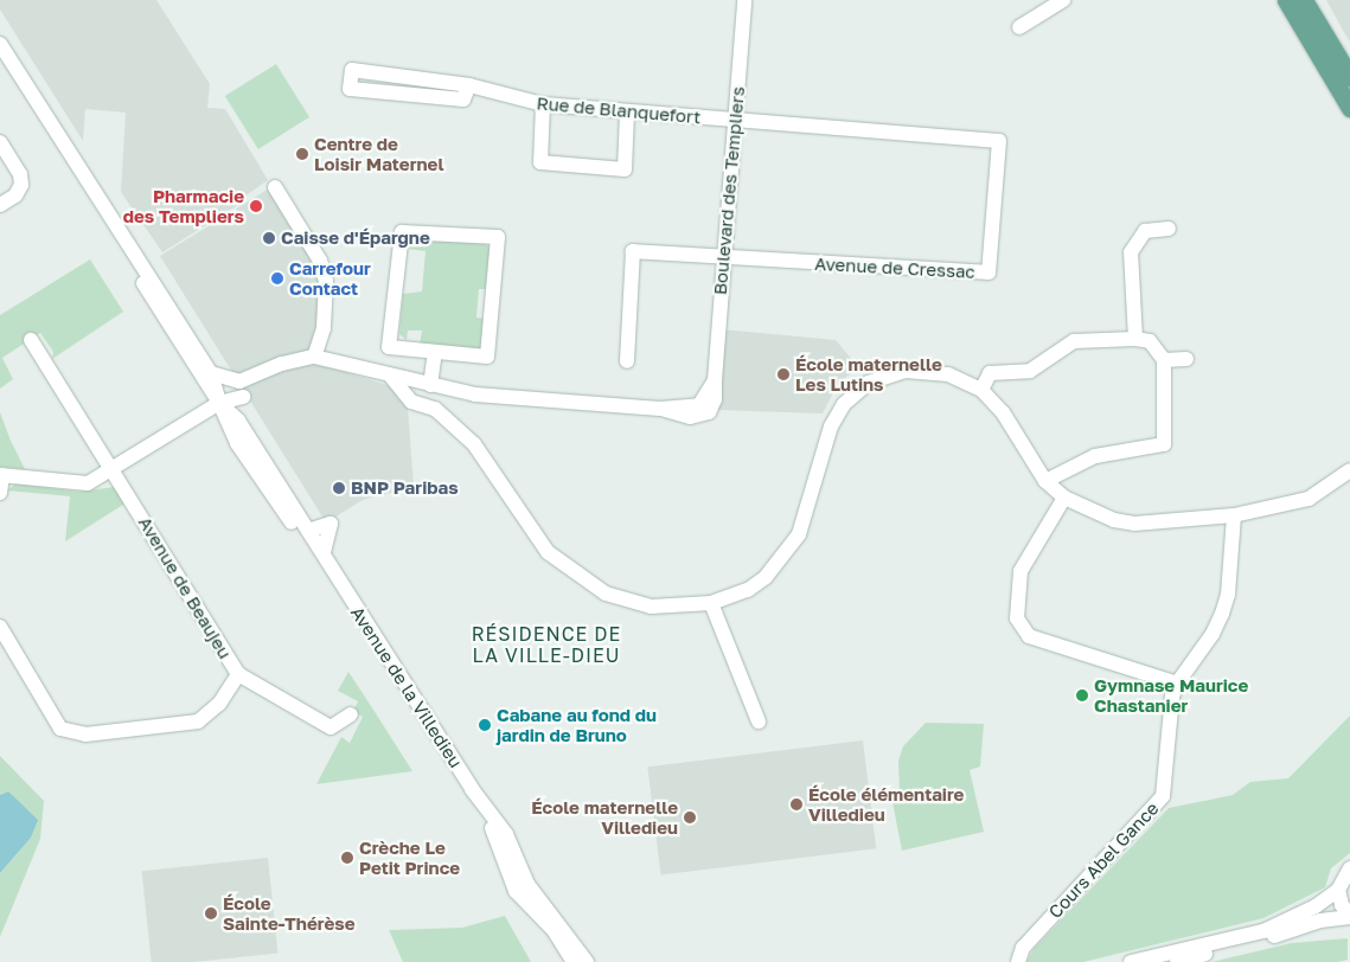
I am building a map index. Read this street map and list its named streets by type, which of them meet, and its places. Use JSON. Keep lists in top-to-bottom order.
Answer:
{
  "streets": {
    "street": [
      "Rue de Blanquefort",
      "Boulevard des Templiers",
      "Avenue de Cressac",
      "Avenue de Beaujeu",
      "Avenue de la Villedieu",
      "Cours Abel Gance"
    ]
  },
  "crossings": [
    ["Rue de Blanquefort", "Boulevard des Templiers"],
    ["Rue de Blanquefort", "Avenue de Cressac"],
    ["Boulevard des Templiers", "Avenue de Cressac"],
    ["Boulevard des Templiers", "Avenue de la Villedieu"]
  ],
  "districts": ["RÉSIDENCE DE LA VILLE-DIEU"],
  "places": [
    "Centre de Loisir Maternel",
    "Pharmacie des Templiers",
    "Caisse d'Épargne",
    "Carrefour Contact",
    "École maternelle Les Lutins",
    "BNP Paribas",
    "Gymnase Maurice Chastanier",
    "Cabane au fond du jardin de Bruno",
    "École élémentaire Villedieu",
    "École maternelle Villedieu",
    "Crèche Le Petit Prince",
    "École Sainte-Thérèse"
  ]
}
